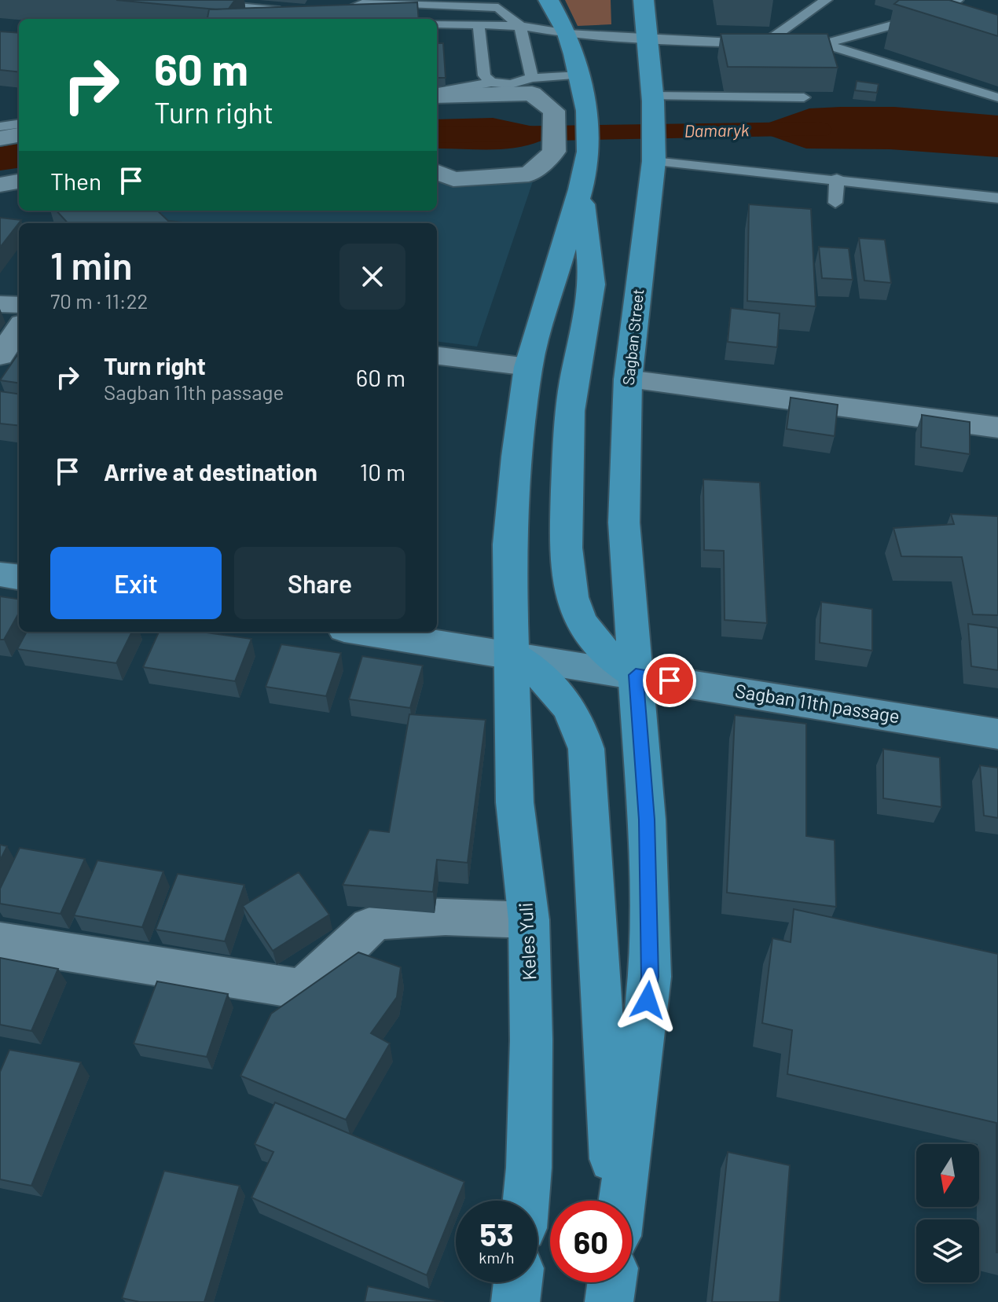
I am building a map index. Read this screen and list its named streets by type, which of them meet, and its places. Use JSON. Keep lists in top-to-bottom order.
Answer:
{
  "streets": {
    "main road": ["Sagban Street", "Sagban 11th passage", "Keles Yuli"]
  },
  "crossings": [
    ["Sagban Street", "Sagban 11th passage"],
    ["Sagban 11th passage", "Keles Yuli"]
  ],
  "water": ["Damaryk"],
  "north": "bottom",
  "page": {
    "turn": ["60 m", "Turn right"],
    "then": "Then",
    "heading": ["1 min", "70 m · 11:22"],
    "list": [
      {
        "name": "Turn right",
        "note": "Sagban 11th passage",
        "value": "60 m"
      },
      {
        "name": "Arrive at destination",
        "value": "10 m"
      }
    ],
    "buttons": ["Exit", "Share"],
    "speed": "53 km/h",
    "limit": "60"
  }
}
